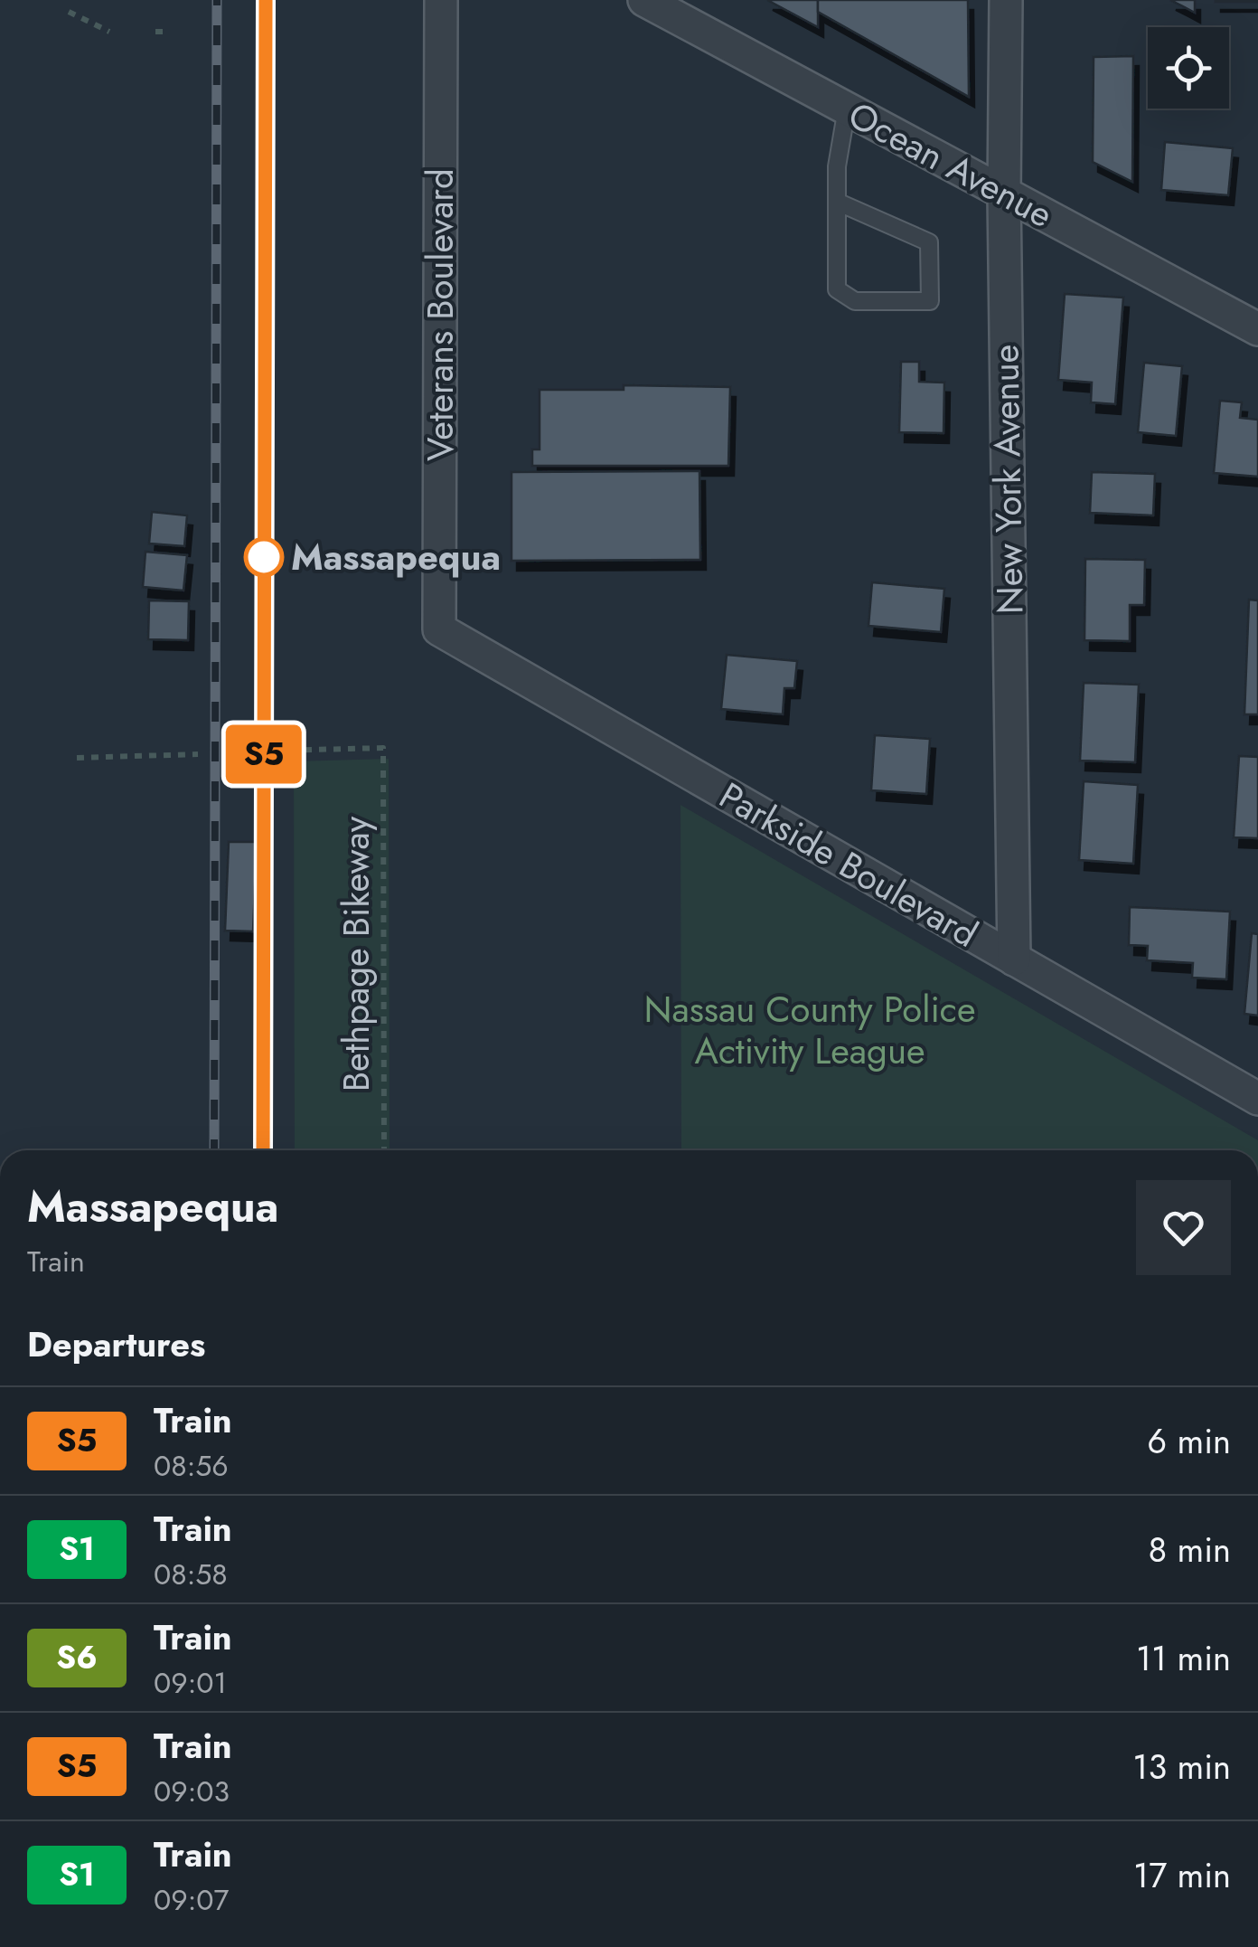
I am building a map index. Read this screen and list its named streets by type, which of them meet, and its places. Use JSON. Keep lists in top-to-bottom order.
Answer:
{
  "streets": {
    "street": [
      "Ocean Avenue",
      "Veterans Boulevard",
      "New York Avenue",
      "Parkside Boulevard"
    ],
    "path": ["Bethpage Bikeway"]
  },
  "crossings": [
    ["Ocean Avenue", "New York Avenue"],
    ["Veterans Boulevard", "Parkside Boulevard"],
    ["New York Avenue", "Parkside Boulevard"]
  ],
  "parks": ["Nassau County Police Activity League"],
  "places": ["Massapequa"],
  "page": {
    "on_map": "S5",
    "heading": [
      ["Massapequa", "Train"],
      "Departures"
    ],
    "list": [
      {
        "mark": "S5",
        "name": "Train",
        "note": "08:56",
        "value": "6 min"
      },
      {
        "mark": "S1",
        "name": "Train",
        "note": "08:58",
        "value": "8 min"
      },
      {
        "mark": "S6",
        "name": "Train",
        "note": "09:01",
        "value": "11 min"
      },
      {
        "mark": "S5",
        "name": "Train",
        "note": "09:03",
        "value": "13 min"
      },
      {
        "mark": "S1",
        "name": "Train",
        "note": "09:07",
        "value": "17 min"
      }
    ]
  }
}
